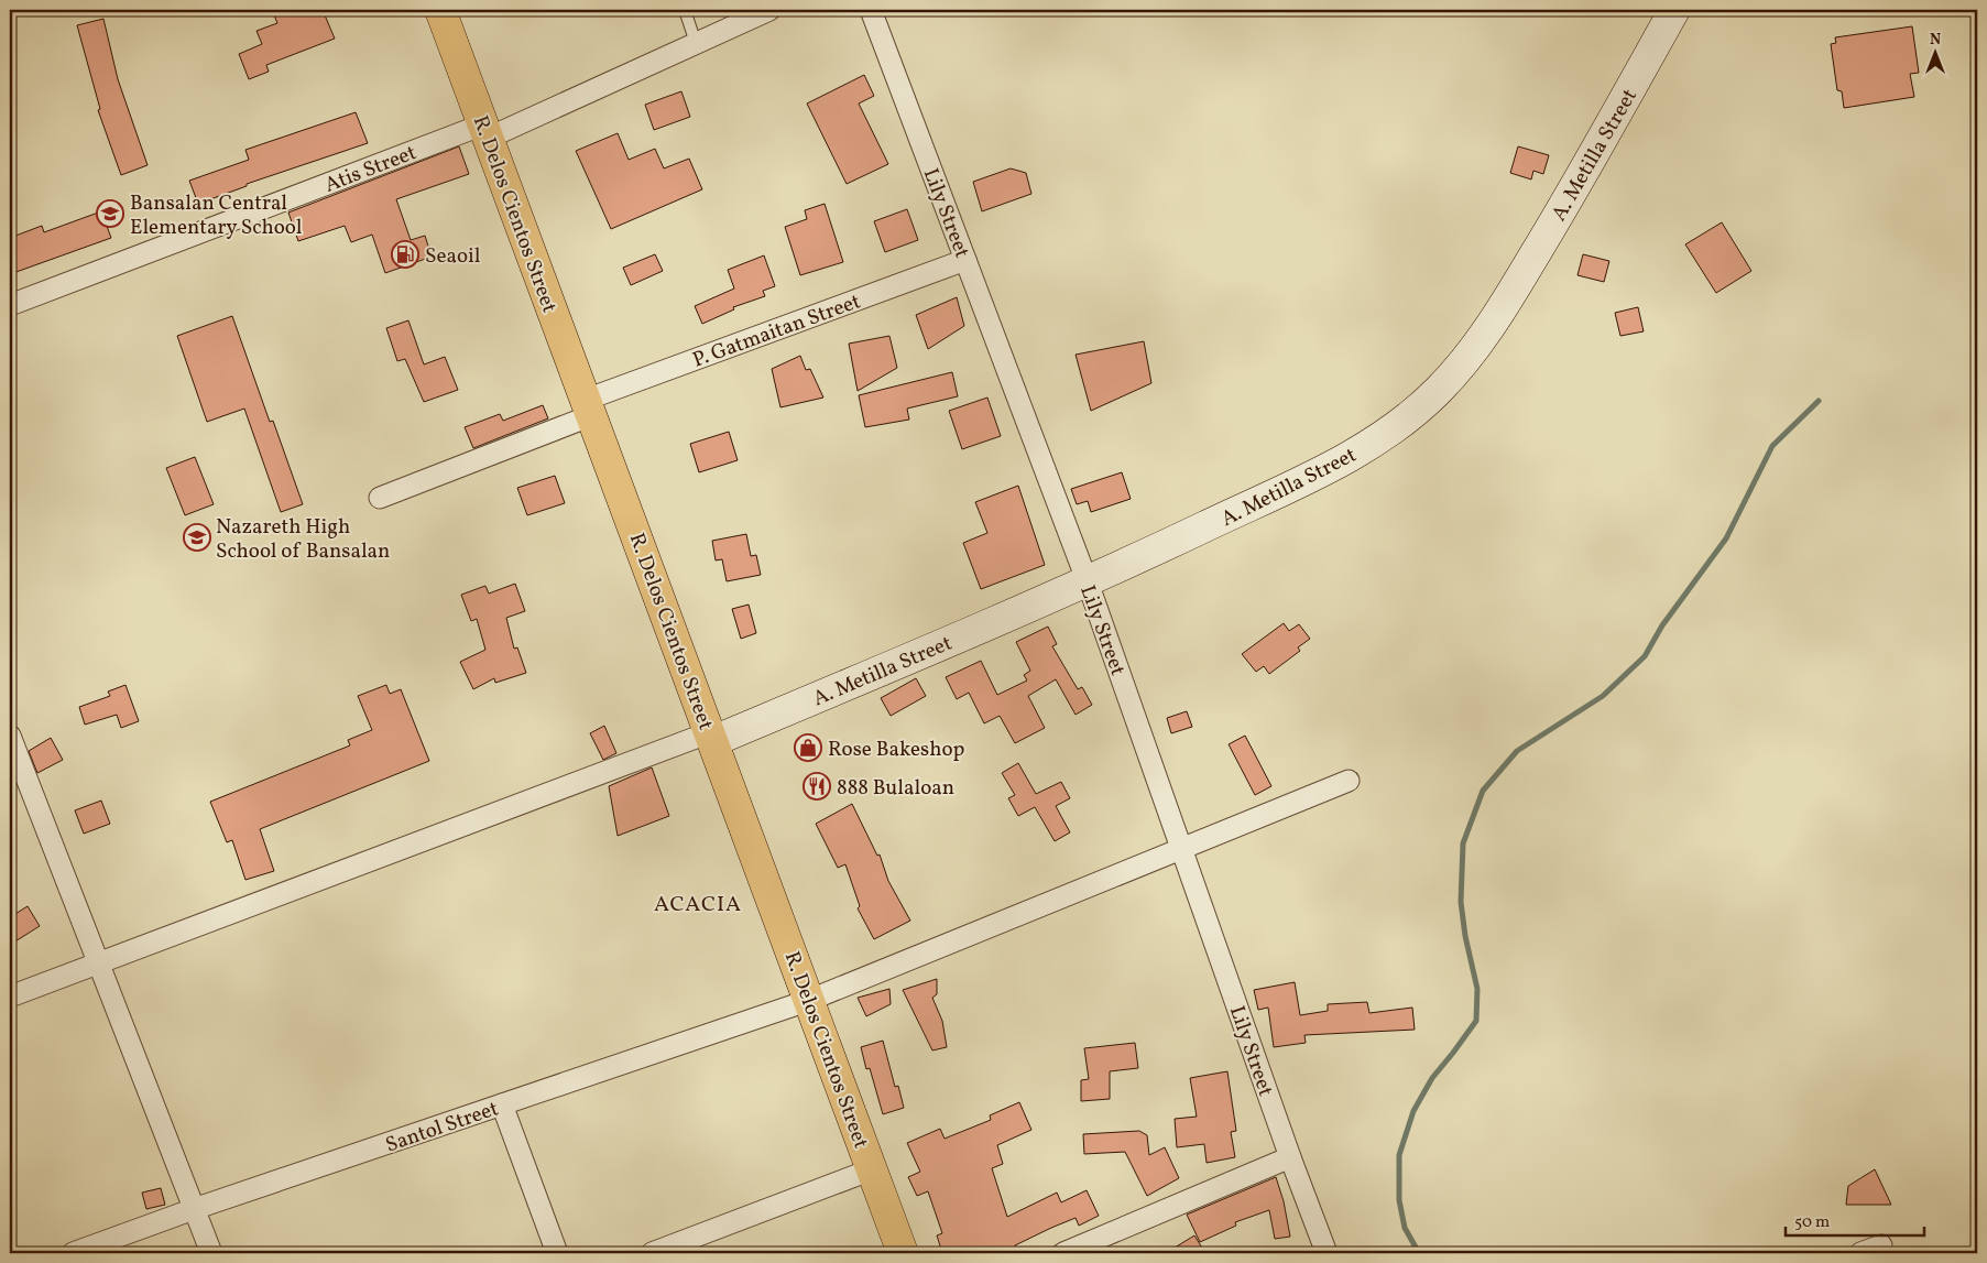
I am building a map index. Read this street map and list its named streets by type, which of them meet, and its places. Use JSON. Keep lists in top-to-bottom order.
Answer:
{
  "streets": {
    "highway": ["R. Delos Cientos Street"],
    "main road": ["A. Metilla Street"],
    "street": [
      "Atis Street",
      "Lily Street",
      "P. Gatmaitan Street",
      "Santol Street"
    ]
  },
  "crossings": [
    ["A. Metilla Street", "Lily Street"],
    ["A. Metilla Street", "R. Delos Cientos Street"],
    ["Atis Street", "R. Delos Cientos Street"],
    ["Lily Street", "P. Gatmaitan Street"],
    ["Lily Street", "Santol Street"],
    ["R. Delos Cientos Street", "P. Gatmaitan Street"],
    ["R. Delos Cientos Street", "Santol Street"]
  ],
  "districts": ["ACACIA"],
  "places": {
    "school or university": ["Bansalan Central Elementary School", "Nazareth High School of Bansalan"],
    "fuel station": ["Seaoil"],
    "shop": ["Rose Bakeshop"],
    "restaurant": ["888 Bulaloan"]
  },
  "scale_bar": "50 m",
  "north": "top"
}
